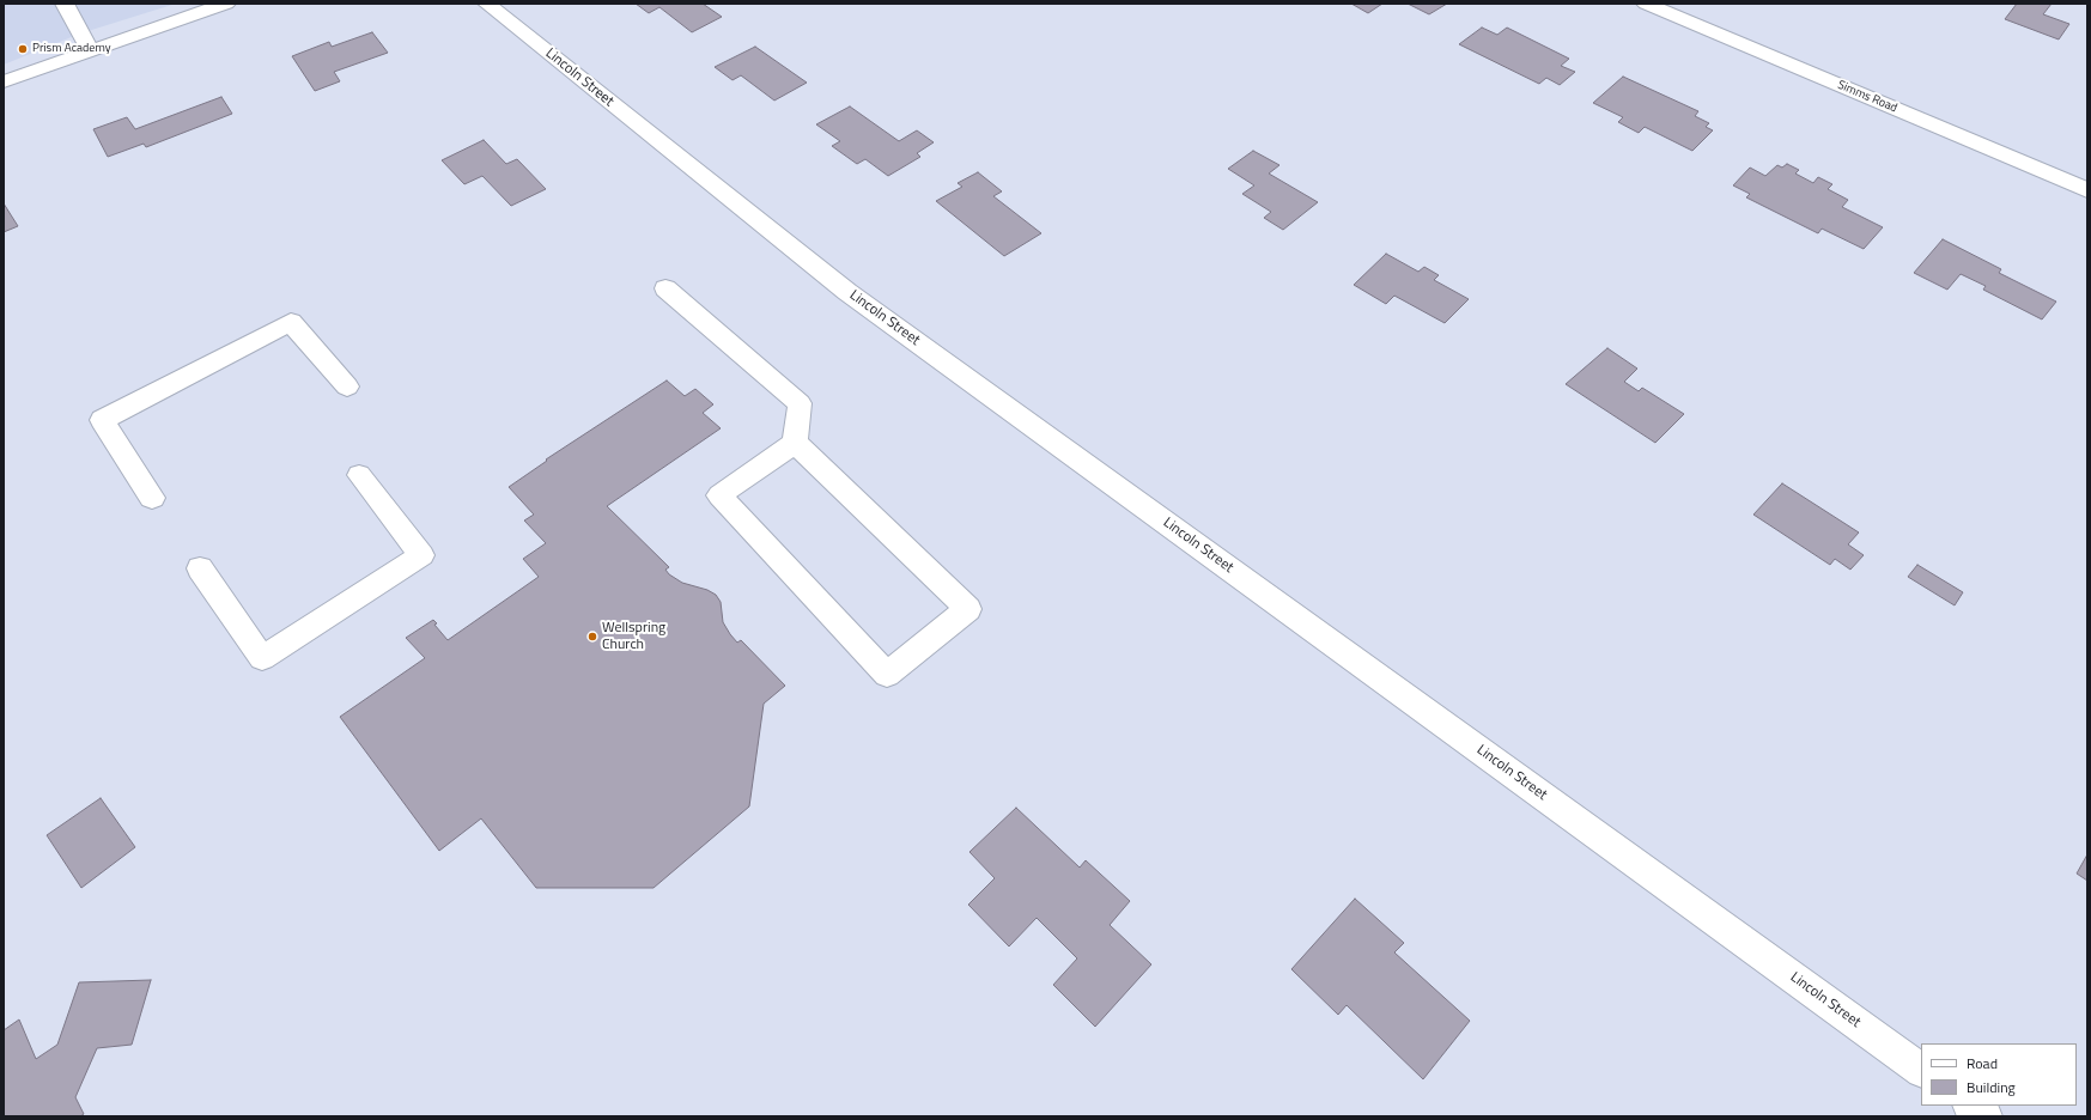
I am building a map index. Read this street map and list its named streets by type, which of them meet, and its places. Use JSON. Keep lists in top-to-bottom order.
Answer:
{
  "streets": {
    "street": ["Lincoln Street", "Simms Road"]
  },
  "places": ["Prism Academy", "Wellspring Church"],
  "legend": ["Road", "Building"]
}
